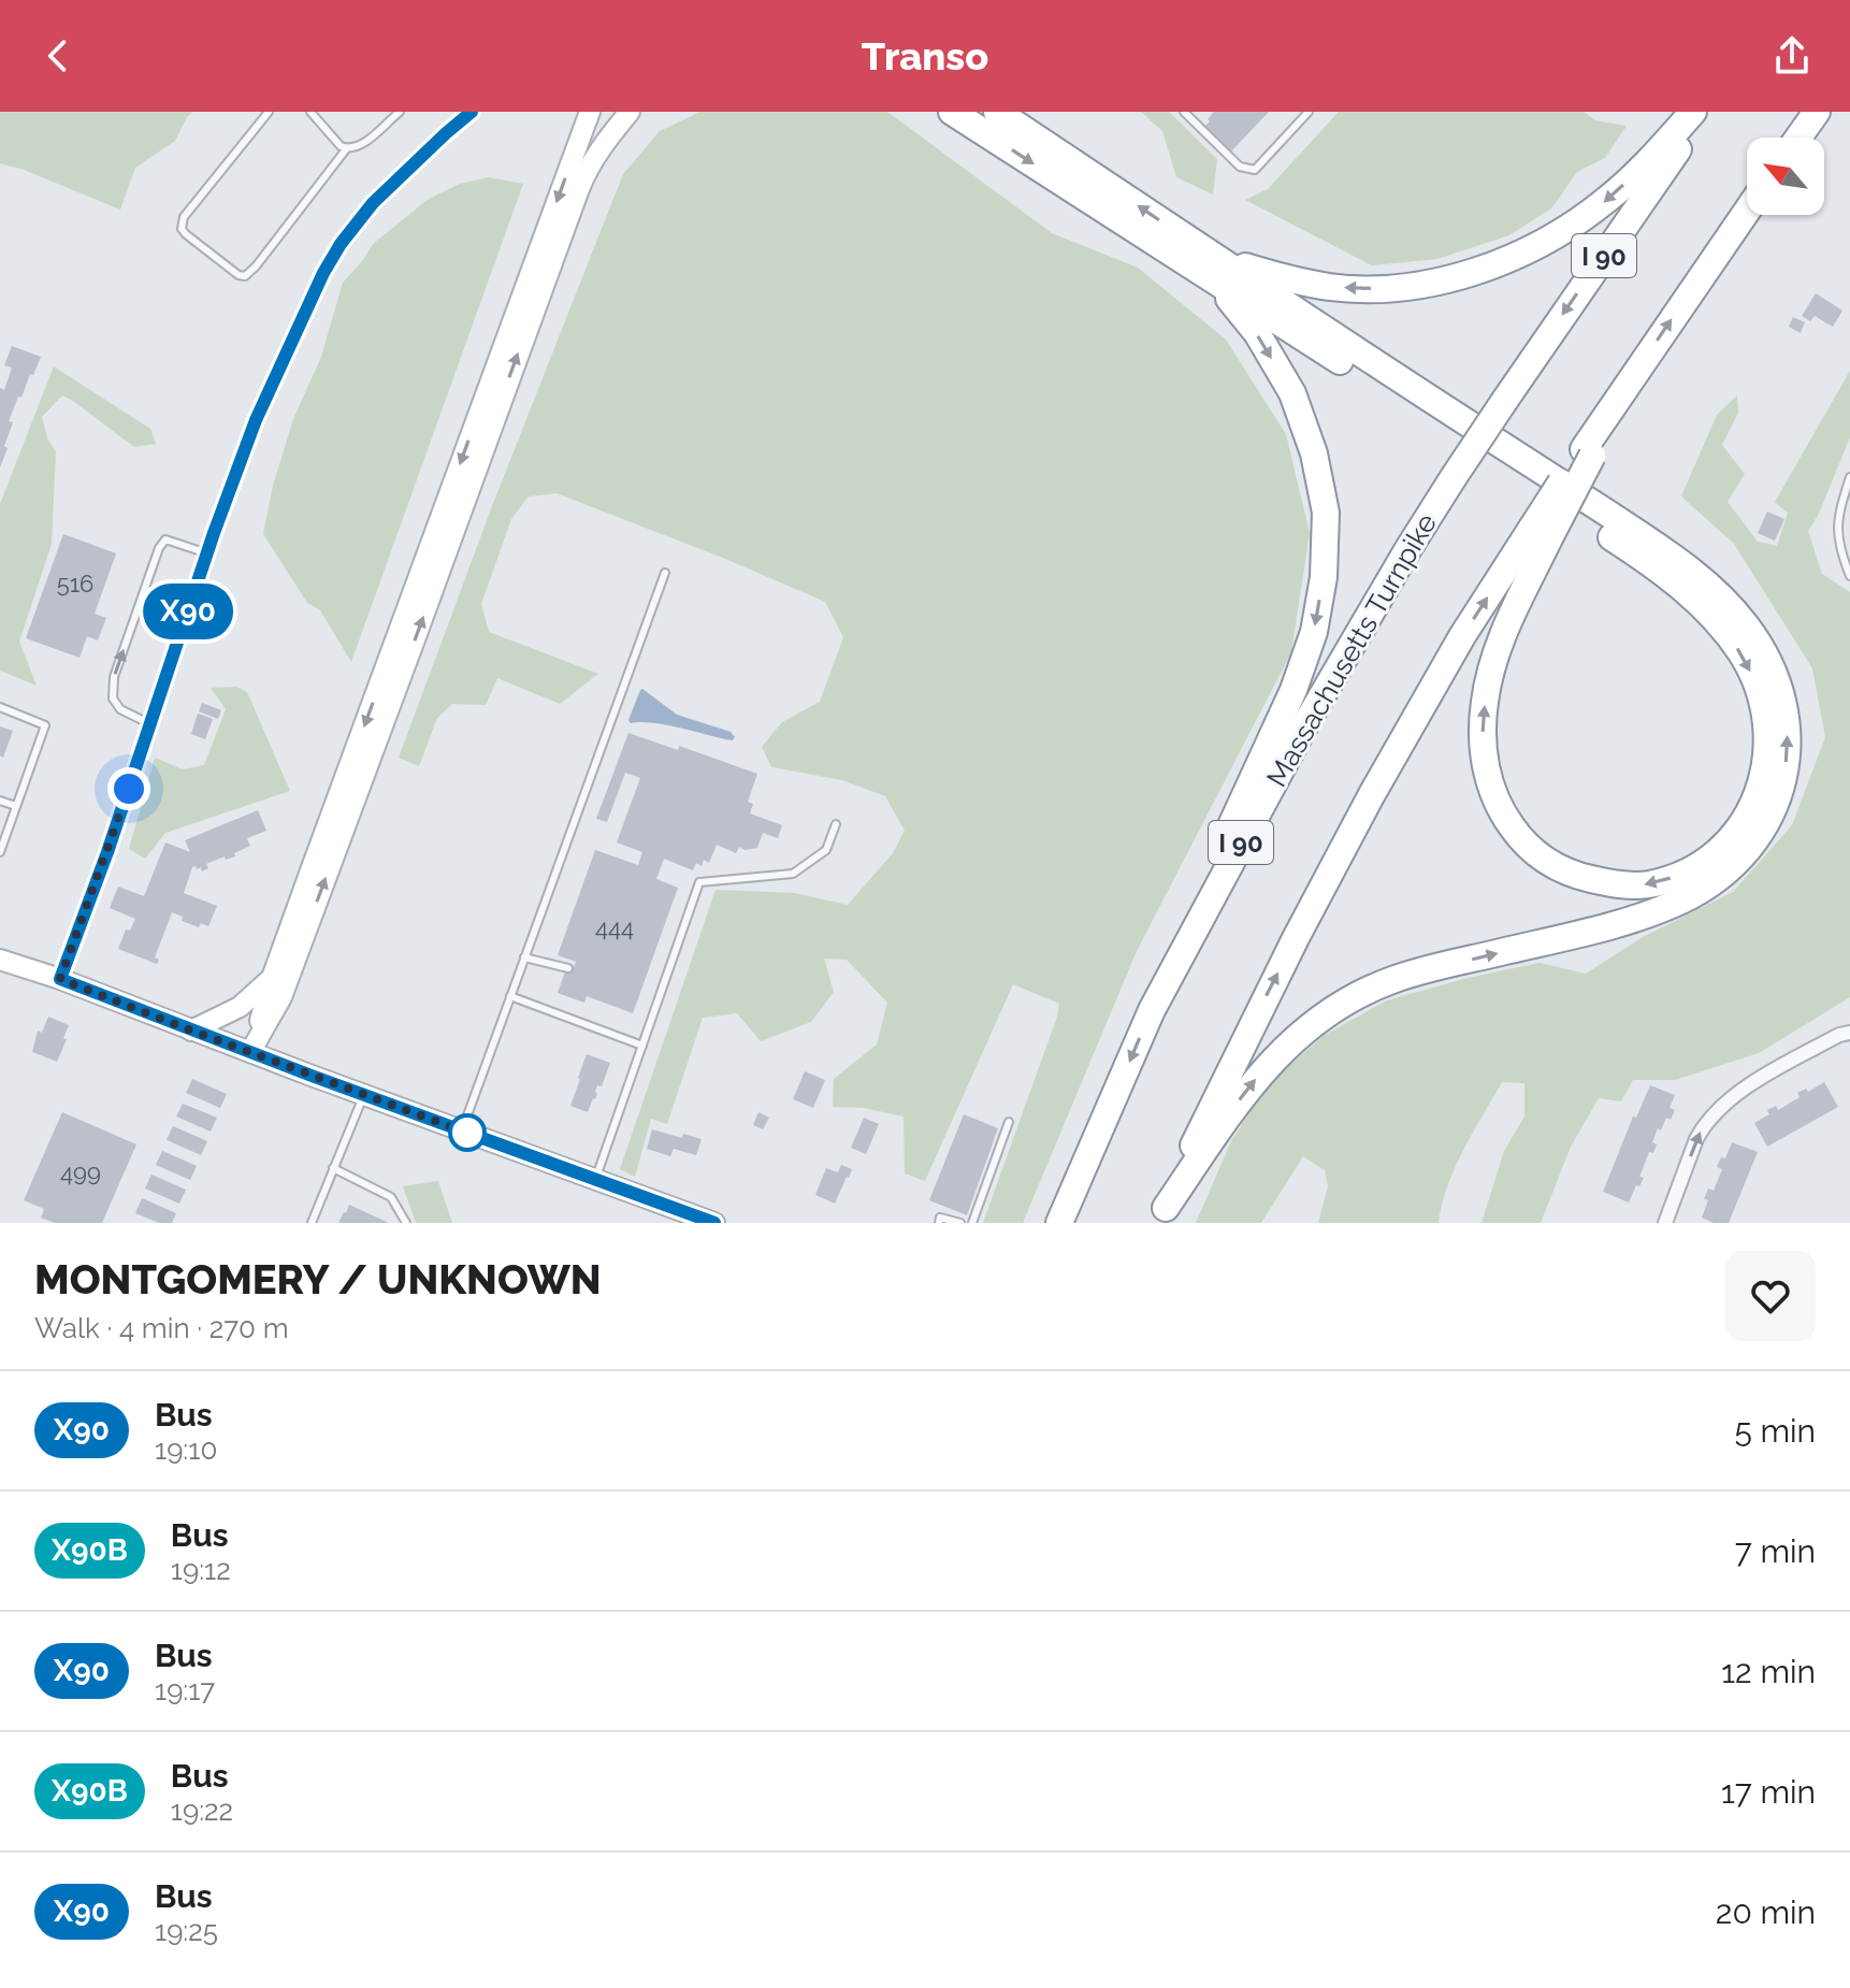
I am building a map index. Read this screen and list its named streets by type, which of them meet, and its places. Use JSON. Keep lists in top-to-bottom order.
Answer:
{
  "streets": {
    "highway": ["I 90", "Massachusetts Turnpike"]
  },
  "lines": ["bus line X90"],
  "house_numbers": ["516", "444", "499"],
  "north": "top left",
  "page": {
    "header": "Transo",
    "on_map": "X90",
    "heading": ["MONTGOMERY / UNKNOWN", "Walk · 4 min · 270 m"],
    "list": [
      {
        "mark": "X90",
        "name": "Bus",
        "note": "19:10",
        "value": "5 min"
      },
      {
        "mark": "X90B",
        "name": "Bus",
        "note": "19:12",
        "value": "7 min"
      },
      {
        "mark": "X90",
        "name": "Bus",
        "note": "19:17",
        "value": "12 min"
      },
      {
        "mark": "X90B",
        "name": "Bus",
        "note": "19:22",
        "value": "17 min"
      },
      {
        "mark": "X90",
        "name": "Bus",
        "note": "19:25",
        "value": "20 min"
      }
    ]
  }
}
